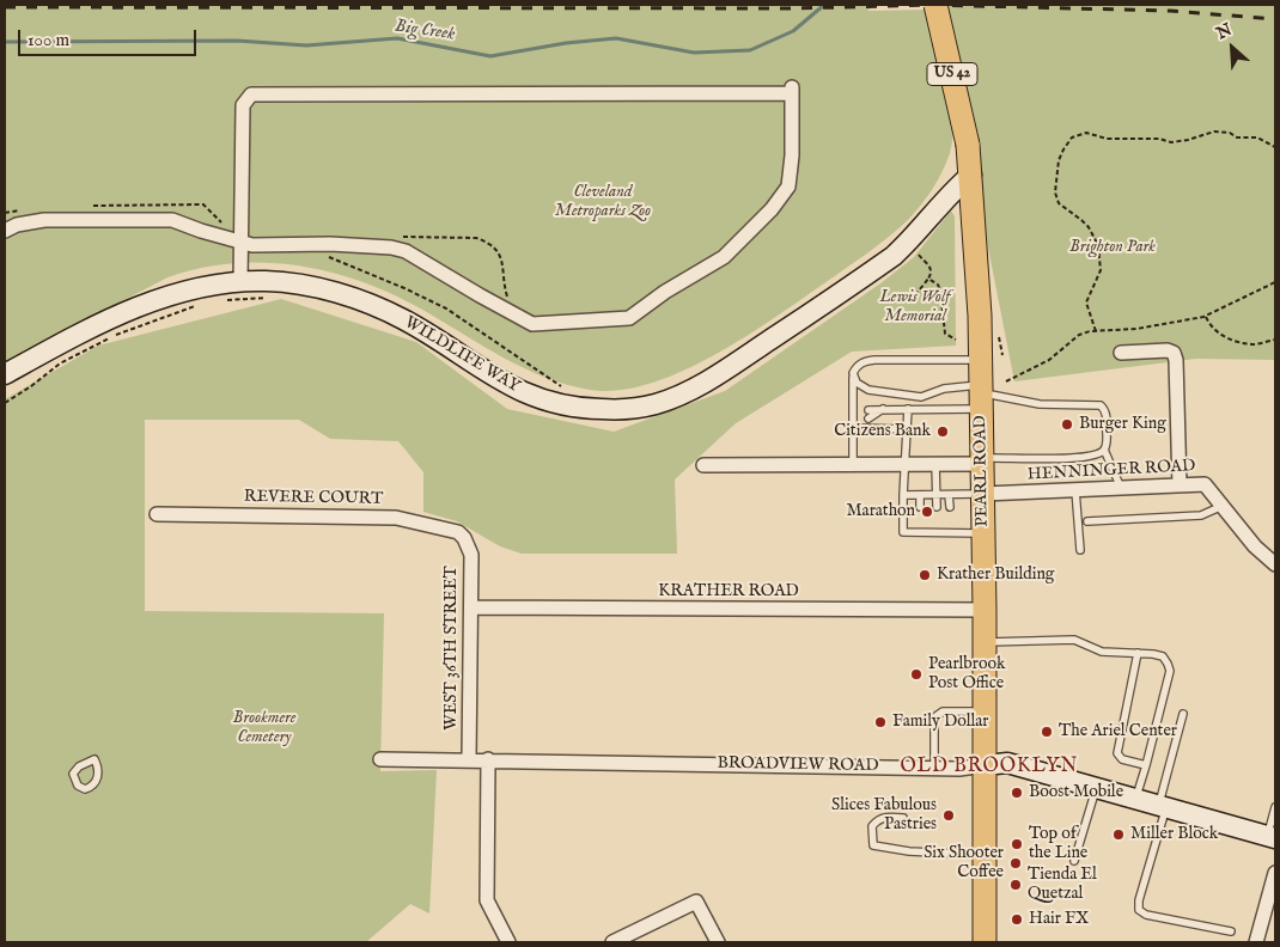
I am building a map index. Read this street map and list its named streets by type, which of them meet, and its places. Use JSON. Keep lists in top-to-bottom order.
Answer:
{
  "streets": {
    "main road": ["US 42", "PEARL ROAD"],
    "street": [
      "WILDLIFE WAY",
      "HENNINGER ROAD",
      "REVERE COURT",
      "KRATHER ROAD",
      "WEST 36TH STREET",
      "BROADVIEW ROAD"
    ]
  },
  "crossings": [
    ["WILDLIFE WAY", "PEARL ROAD"],
    ["PEARL ROAD", "HENNINGER ROAD"],
    ["PEARL ROAD", "KRATHER ROAD"],
    ["PEARL ROAD", "BROADVIEW ROAD"],
    ["REVERE COURT", "WEST 36TH STREET"],
    ["KRATHER ROAD", "WEST 36TH STREET"],
    ["WEST 36TH STREET", "BROADVIEW ROAD"]
  ],
  "districts": ["OLD BROOKLYN"],
  "water": ["Big Creek"],
  "parks": [
    "Cleveland Metroparks Zoo",
    "Brighton Park",
    "Lewis Wolf Memorial",
    "Brookmere Cemetery"
  ],
  "places": [
    "Burger King",
    "Citizens Bank",
    "Marathon",
    "Krather Building",
    "Pearlbrook Post Office",
    "Family Dollar",
    "The Ariel Center",
    "Boost Mobile",
    "Slices Fabulous Pastries",
    "Miller Block",
    "Top of the Line",
    "Six Shooter Coffee",
    "Tienda El Quetzal",
    "Hair FX"
  ],
  "scale_bar": "100 m",
  "north": "top left"
}
